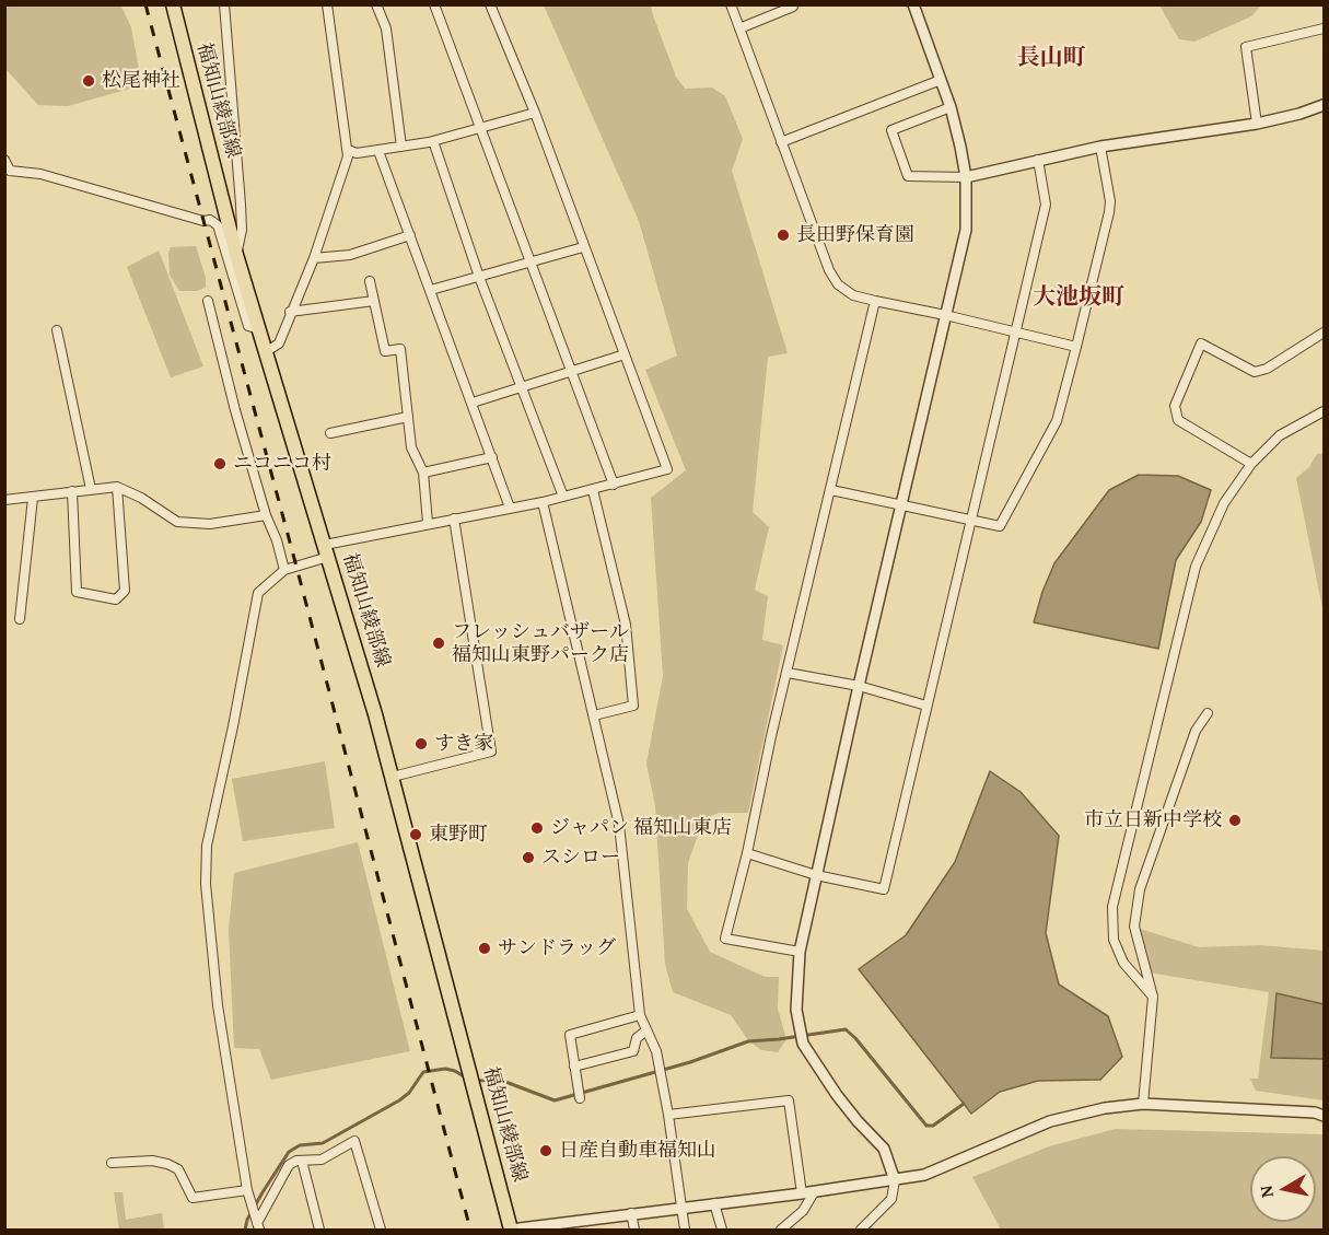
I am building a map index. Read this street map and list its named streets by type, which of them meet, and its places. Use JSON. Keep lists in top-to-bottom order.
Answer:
{
  "streets": {
    "main road": ["福知山綾部線"]
  },
  "districts": ["長山町", "大池坂町"],
  "places": [
    "松尾神社",
    "長田野保育園",
    "ニコニコ村",
    "フレッシュバザール 福知山東野パーク店",
    "すき家",
    "市立日新中学校",
    "ジャパン 福知山東店",
    "東野町",
    "スシロー",
    "サンドラッグ",
    "日産自動車福知山"
  ],
  "north": "left"
}
